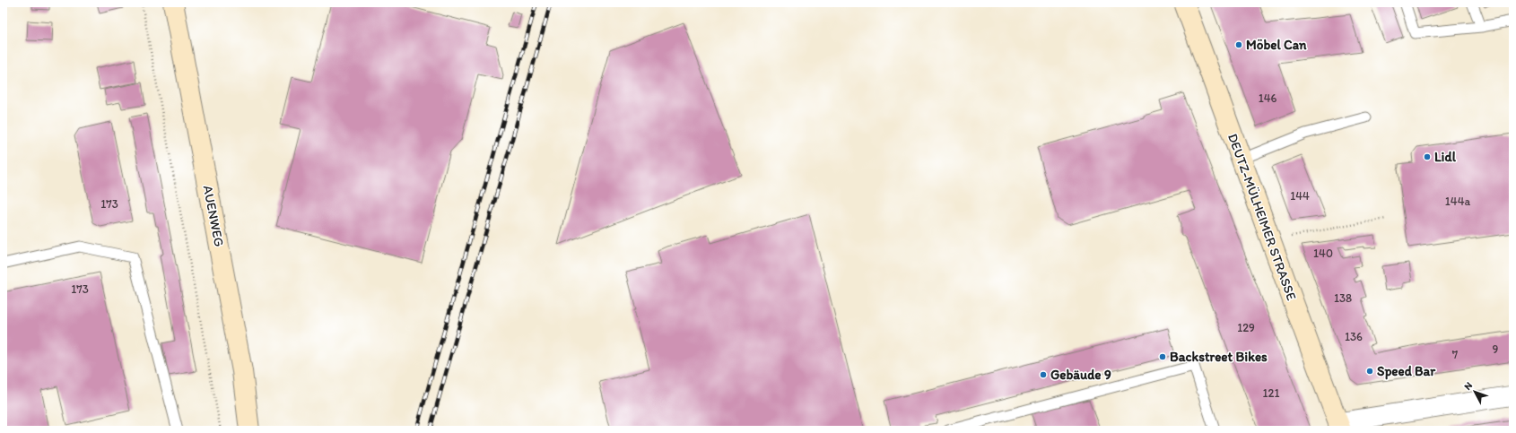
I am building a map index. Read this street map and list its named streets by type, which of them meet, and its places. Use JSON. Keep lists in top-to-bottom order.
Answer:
{
  "streets": {
    "street": ["AUENWEG", "DEUTZ-MÜLHEIMER STRASSE"]
  },
  "places": [
    "Möbel Can",
    "Lidl",
    "Backstreet Bikes",
    "Speed Bar",
    "Gebäude 9"
  ],
  "house_numbers": [
    "146",
    "144",
    "144a",
    "173",
    "140",
    "173",
    "138",
    "129",
    "136",
    "9",
    "7",
    "121"
  ],
  "north": "top left"
}
